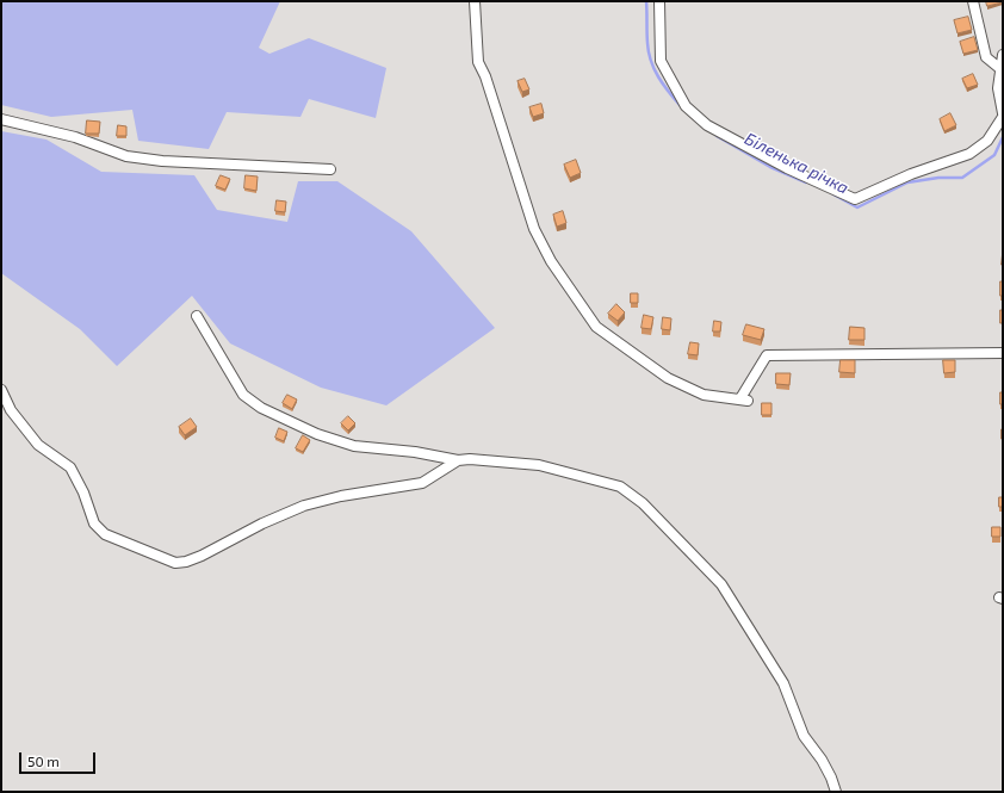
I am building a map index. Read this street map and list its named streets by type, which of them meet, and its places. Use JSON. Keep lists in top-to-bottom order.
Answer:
{
  "water": ["Біленька річка"],
  "scale_bar": "50 m"
}
